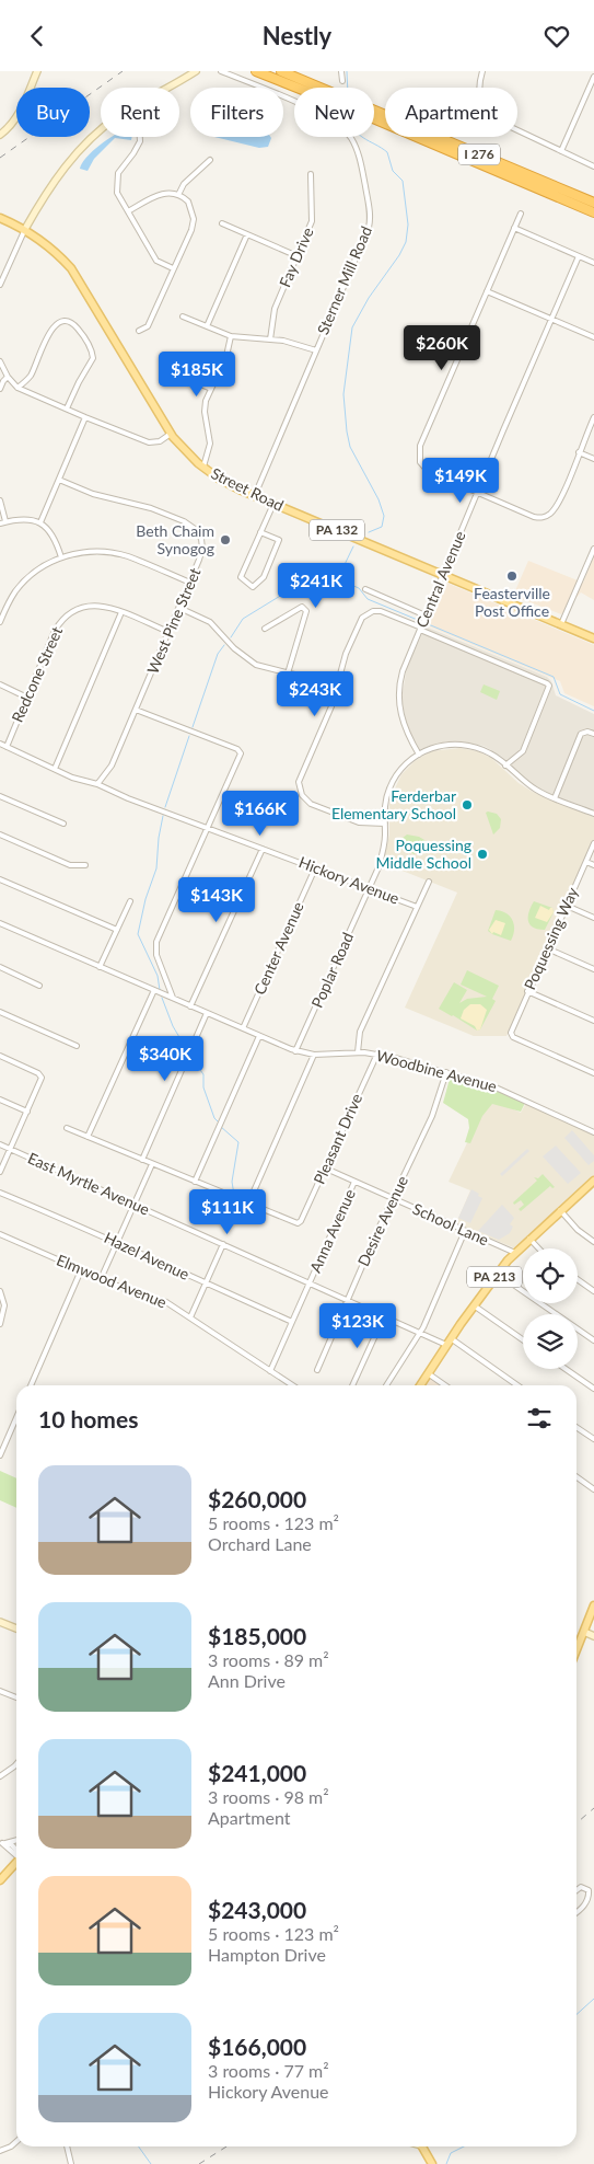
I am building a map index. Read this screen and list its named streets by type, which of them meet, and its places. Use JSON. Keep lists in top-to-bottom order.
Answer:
{
  "streets": {
    "highway": ["I 276"],
    "main road": ["Street Road", "PA 132", "PA 213"],
    "street": [
      "Fay Drive",
      "Sterner Mill Road",
      "Central Avenue",
      "West Pine Street",
      "Redcone Street",
      "Hickory Avenue",
      "Poquessing Way",
      "Center Avenue",
      "Poplar Road",
      "Woodbine Avenue",
      "Pleasant Drive",
      "East Myrtle Avenue",
      "Desire Avenue",
      "School Lane",
      "Anna Avenue",
      "Hazel Avenue",
      "Elmwood Avenue"
    ]
  },
  "crossings": [
    ["Sterner Mill Road", "Street Road"],
    ["Street Road", "Central Avenue"],
    ["Central Avenue", "Poplar Road"],
    ["West Pine Street", "Redcone Street"],
    ["West Pine Street", "Hickory Avenue"],
    ["Redcone Street", "Hickory Avenue"],
    ["Hickory Avenue", "Center Avenue"],
    ["Hickory Avenue", "Poplar Road"],
    ["Center Avenue", "Woodbine Avenue"],
    ["Poplar Road", "Woodbine Avenue"],
    ["Woodbine Avenue", "Pleasant Drive"],
    ["Woodbine Avenue", "Desire Avenue"],
    ["Pleasant Drive", "School Lane"],
    ["East Myrtle Avenue", "Desire Avenue"],
    ["East Myrtle Avenue", "Anna Avenue"],
    ["East Myrtle Avenue", "PA 213"],
    ["Desire Avenue", "School Lane"],
    ["School Lane", "Anna Avenue"],
    ["School Lane", "PA 213"],
    ["Anna Avenue", "Hazel Avenue"],
    ["Anna Avenue", "Elmwood Avenue"]
  ],
  "places": [
    "Beth Chaim Synogog",
    "Feasterville Post Office",
    "Ferderbar Elementary School",
    "Poquessing Middle School"
  ],
  "page": {
    "header": "Nestly",
    "chip": [
      "Buy",
      "Rent",
      "Filters",
      "New",
      "Apartment"
    ],
    "price": [
      "$260K",
      "$185K",
      "$149K",
      "$241K",
      "$243K",
      "$166K",
      "$143K",
      "$340K",
      "$111K",
      "$123K"
    ],
    "heading": "10 homes",
    "list": [
      {
        "name": "$260,000",
        "note": "5 rooms · 123 m² · Orchard Lane"
      },
      {
        "name": "$185,000",
        "note": "3 rooms · 89 m² · Ann Drive"
      },
      {
        "name": "$241,000",
        "note": "3 rooms · 98 m² · Apartment"
      },
      {
        "name": "$243,000",
        "note": "5 rooms · 123 m² · Hampton Drive"
      },
      {
        "name": "$166,000",
        "note": "3 rooms · 77 m² · Hickory Avenue"
      }
    ]
  }
}
